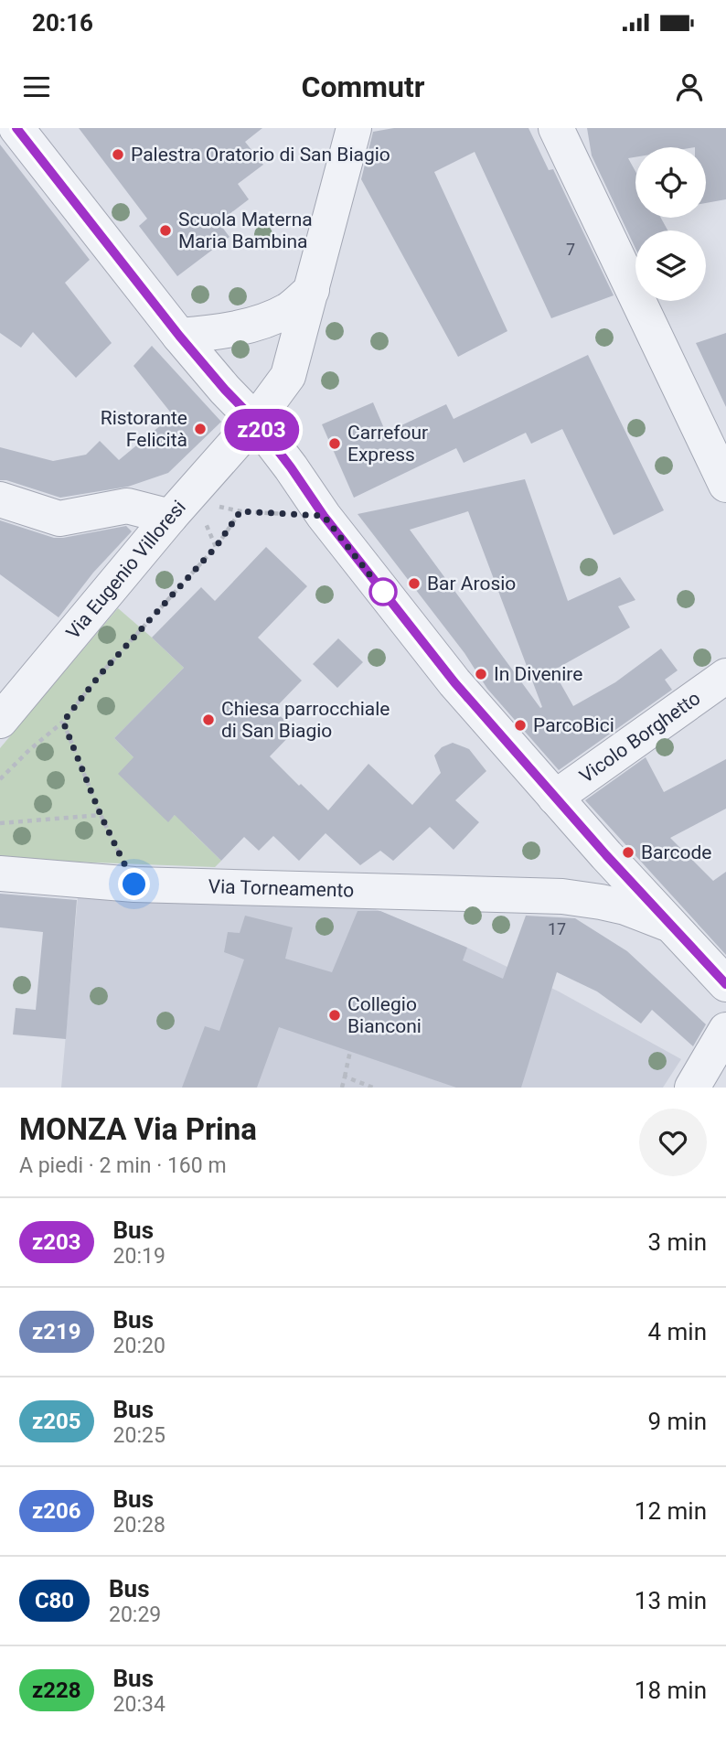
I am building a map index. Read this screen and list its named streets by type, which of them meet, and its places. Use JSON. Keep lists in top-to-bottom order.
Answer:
{
  "streets": {
    "street": ["Via Eugenio Villoresi", "Vicolo Borghetto", "Via Torneamento"]
  },
  "places": [
    "Palestra Oratorio di San Biagio",
    "Scuola Materna Maria Bambina",
    "Ristorante Felicità",
    "Carrefour Express",
    "Bar Arosio",
    "In Divenire",
    "Chiesa parrocchiale di San Biagio",
    "ParcoBici",
    "Barcode",
    "Collegio Bianconi"
  ],
  "lines": ["bus line z203"],
  "house_numbers": ["7", "17"],
  "page": {
    "status": "20:16",
    "header": "Commutr",
    "on_map": "z203",
    "heading": ["MONZA Via Prina", "A piedi · 2 min · 160 m"],
    "list": [
      {
        "mark": "z203",
        "name": "Bus",
        "note": "20:19",
        "value": "3 min"
      },
      {
        "mark": "z219",
        "name": "Bus",
        "note": "20:20",
        "value": "4 min"
      },
      {
        "mark": "z205",
        "name": "Bus",
        "note": "20:25",
        "value": "9 min"
      },
      {
        "mark": "z206",
        "name": "Bus",
        "note": "20:28",
        "value": "12 min"
      },
      {
        "mark": "C80",
        "name": "Bus",
        "note": "20:29",
        "value": "13 min"
      },
      {
        "mark": "z228",
        "name": "Bus",
        "note": "20:34",
        "value": "18 min"
      }
    ]
  }
}
